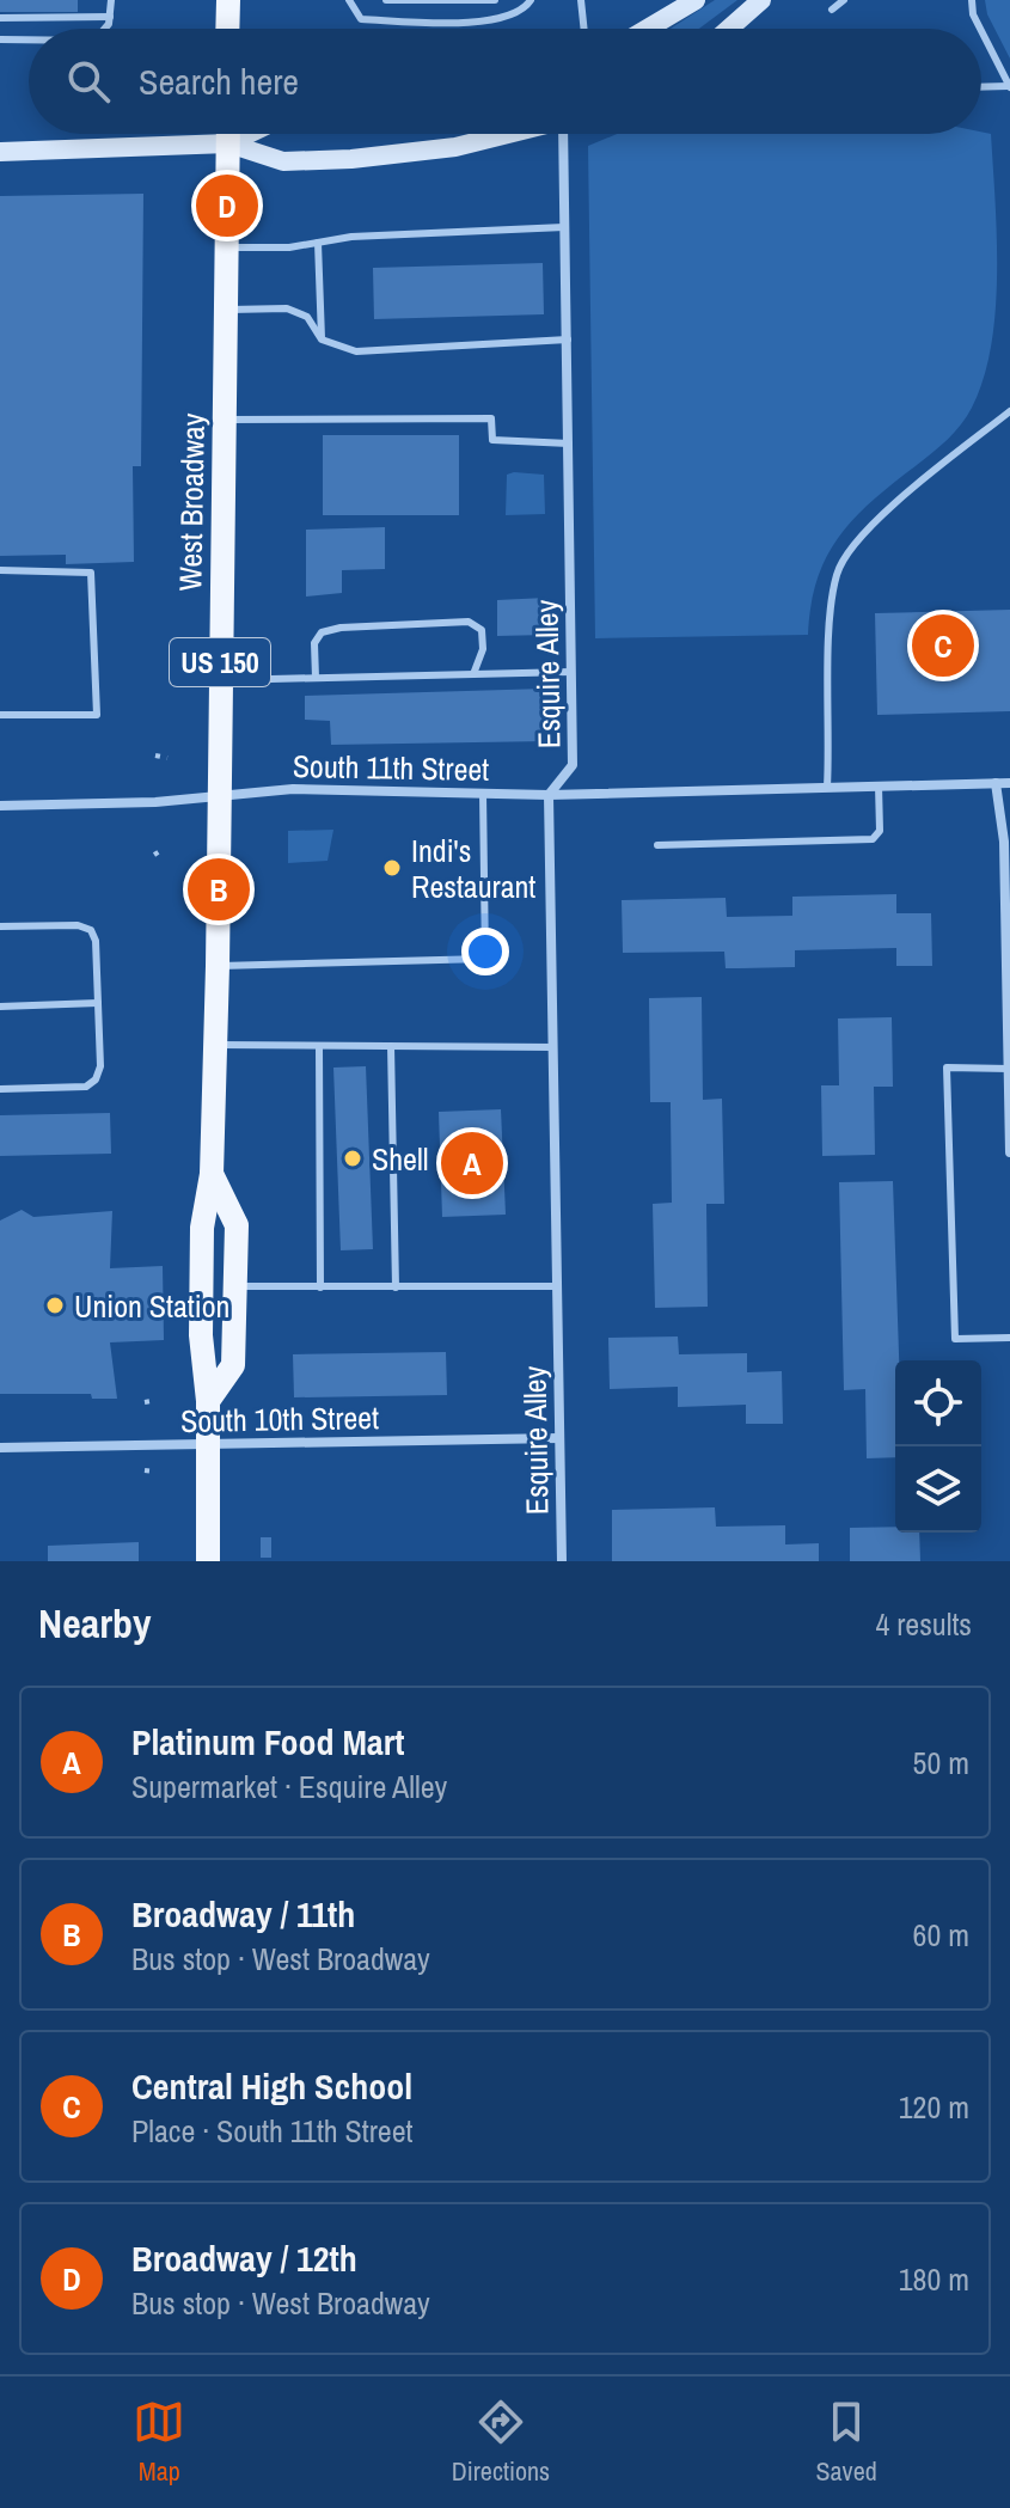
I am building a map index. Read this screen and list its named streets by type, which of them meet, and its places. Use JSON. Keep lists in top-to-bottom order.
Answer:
{
  "streets": {
    "main road": ["West Broadway", "US 150"],
    "street": ["Esquire Alley", "South 11th Street", "South 10th Street"]
  },
  "crossings": [
    ["West Broadway", "South 11th Street"],
    ["West Broadway", "South 10th Street"],
    ["Esquire Alley", "South 11th Street"],
    ["Esquire Alley", "South 10th Street"]
  ],
  "places": ["Indi's Restaurant", "Shell", "Union Station"],
  "page": {
    "search": "Search here",
    "pins": [
      "D",
      "C",
      "B",
      "A"
    ],
    "heading": ["Nearby", "4 results"],
    "list": [
      {
        "mark": "A",
        "name": "Platinum Food Mart",
        "note": "Supermarket · Esquire Alley",
        "value": "50 m"
      },
      {
        "mark": "B",
        "name": "Broadway / 11th",
        "note": "Bus stop · West Broadway",
        "value": "60 m"
      },
      {
        "mark": "C",
        "name": "Central High School",
        "note": "Place · South 11th Street",
        "value": "120 m"
      },
      {
        "mark": "D",
        "name": "Broadway / 12th",
        "note": "Bus stop · West Broadway",
        "value": "180 m"
      }
    ],
    "nav": ["Map", "Directions", "Saved"]
  }
}
